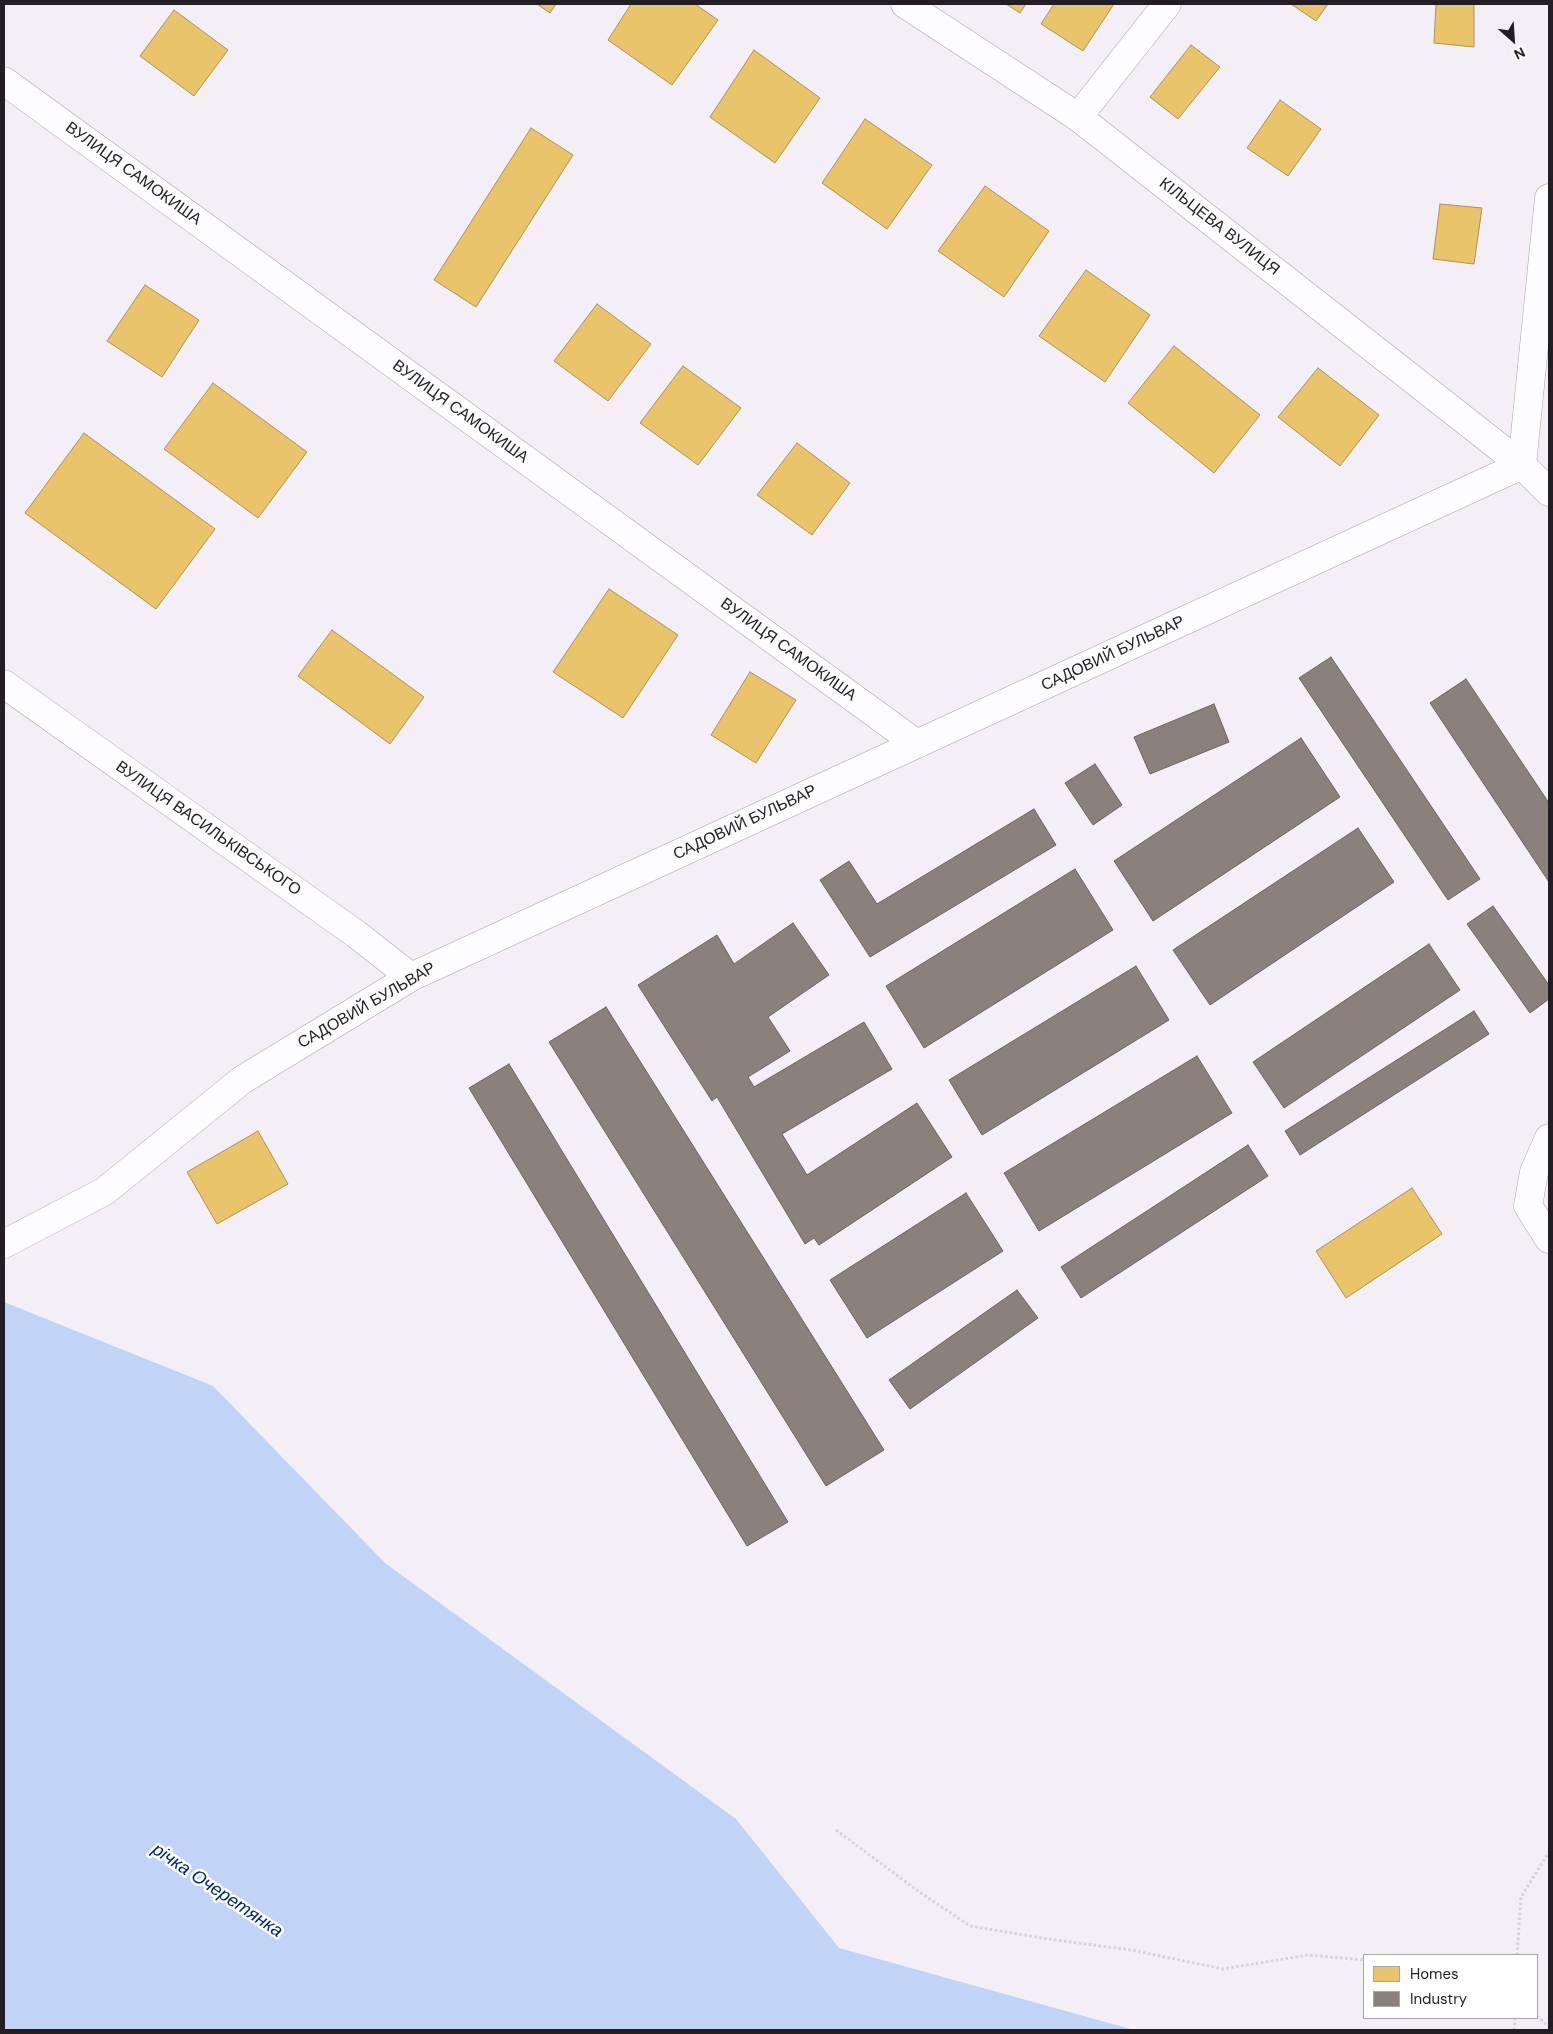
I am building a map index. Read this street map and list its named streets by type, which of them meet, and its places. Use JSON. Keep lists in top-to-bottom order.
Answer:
{
  "streets": {
    "street": [
      "ВУЛИЦЯ САМОКИША",
      "КІЛЬЦЕВА ВУЛИЦЯ",
      "САДОВИЙ БУЛЬВАР",
      "ВУЛИЦЯ ВАСИЛЬКІВСЬКОГО"
    ]
  },
  "crossings": [
    ["ВУЛИЦЯ САМОКИША", "САДОВИЙ БУЛЬВАР"],
    ["КІЛЬЦЕВА ВУЛИЦЯ", "САДОВИЙ БУЛЬВАР"],
    ["САДОВИЙ БУЛЬВАР", "ВУЛИЦЯ ВАСИЛЬКІВСЬКОГО"]
  ],
  "water": ["річка Очеретянка"],
  "legend": ["Homes", "Industry"],
  "north": "bottom right"
}
